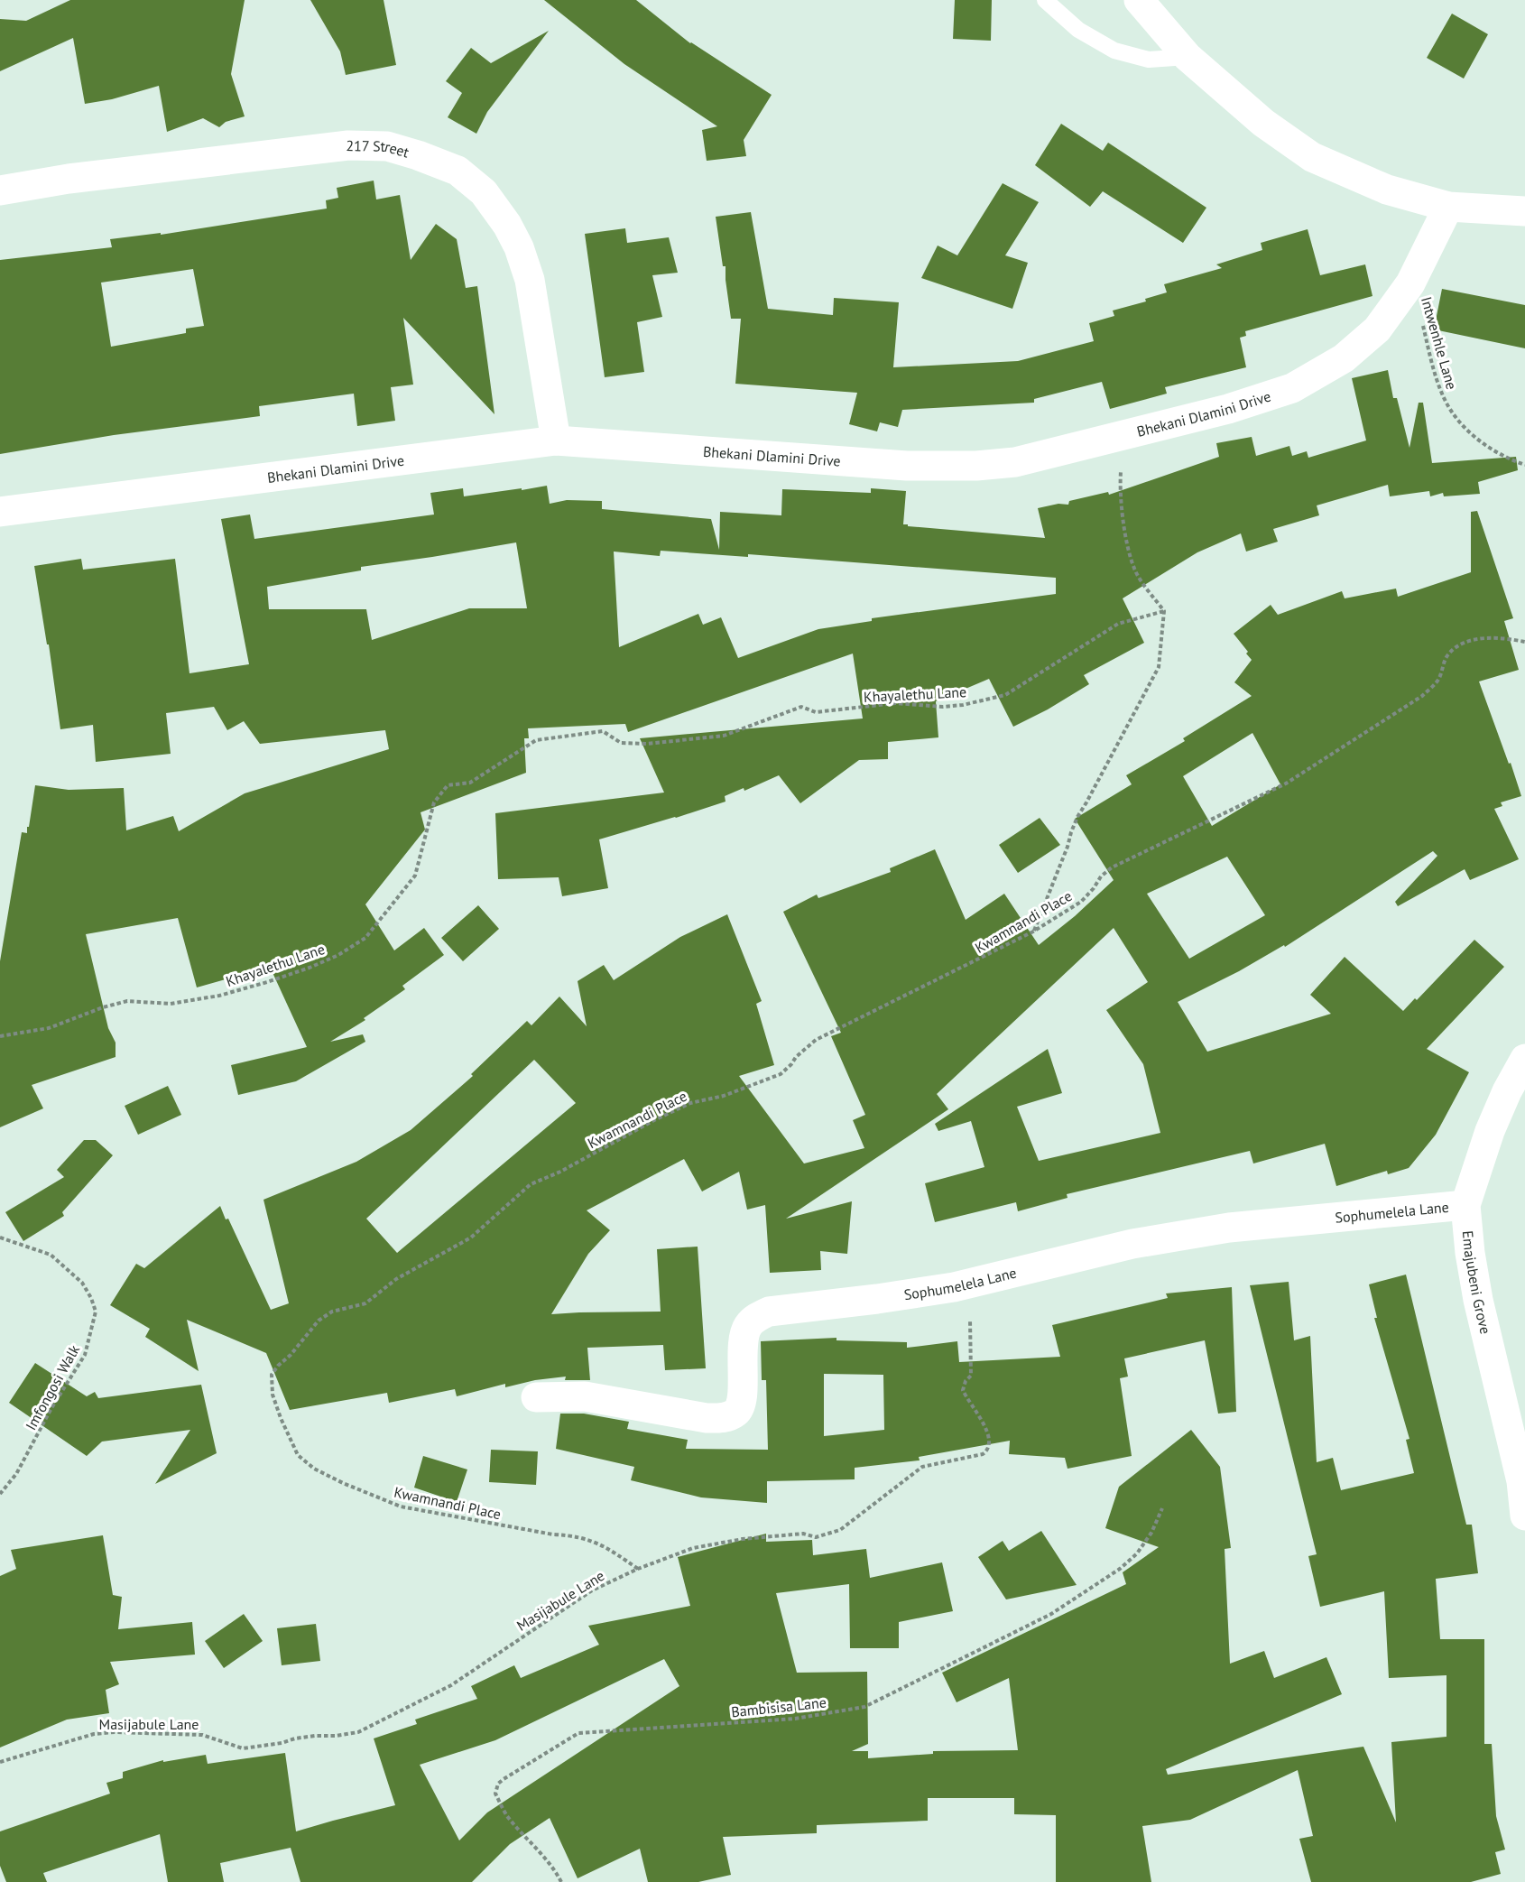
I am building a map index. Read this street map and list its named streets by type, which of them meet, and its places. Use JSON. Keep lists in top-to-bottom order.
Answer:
{
  "streets": {
    "street": [
      "217 Street",
      "Bhekani Dlamini Drive",
      "Sophumelela Lane",
      "Emajubeni Grove"
    ],
    "path": [
      "Intwenhle Lane",
      "Khayalethu Lane",
      "Kwamnandi Place",
      "Imfongosi Walk",
      "Masijabule Lane",
      "Bambisisa Lane"
    ]
  },
  "crossings": [
    ["217 Street", "Bhekani Dlamini Drive"],
    ["Intwenhle Lane", "Bhekani Dlamini Drive"],
    ["Kwamnandi Place", "Masijabule Lane"],
    ["Sophumelela Lane", "Emajubeni Grove"],
    ["Sophumelela Lane", "Masijabule Lane"]
  ]
}
